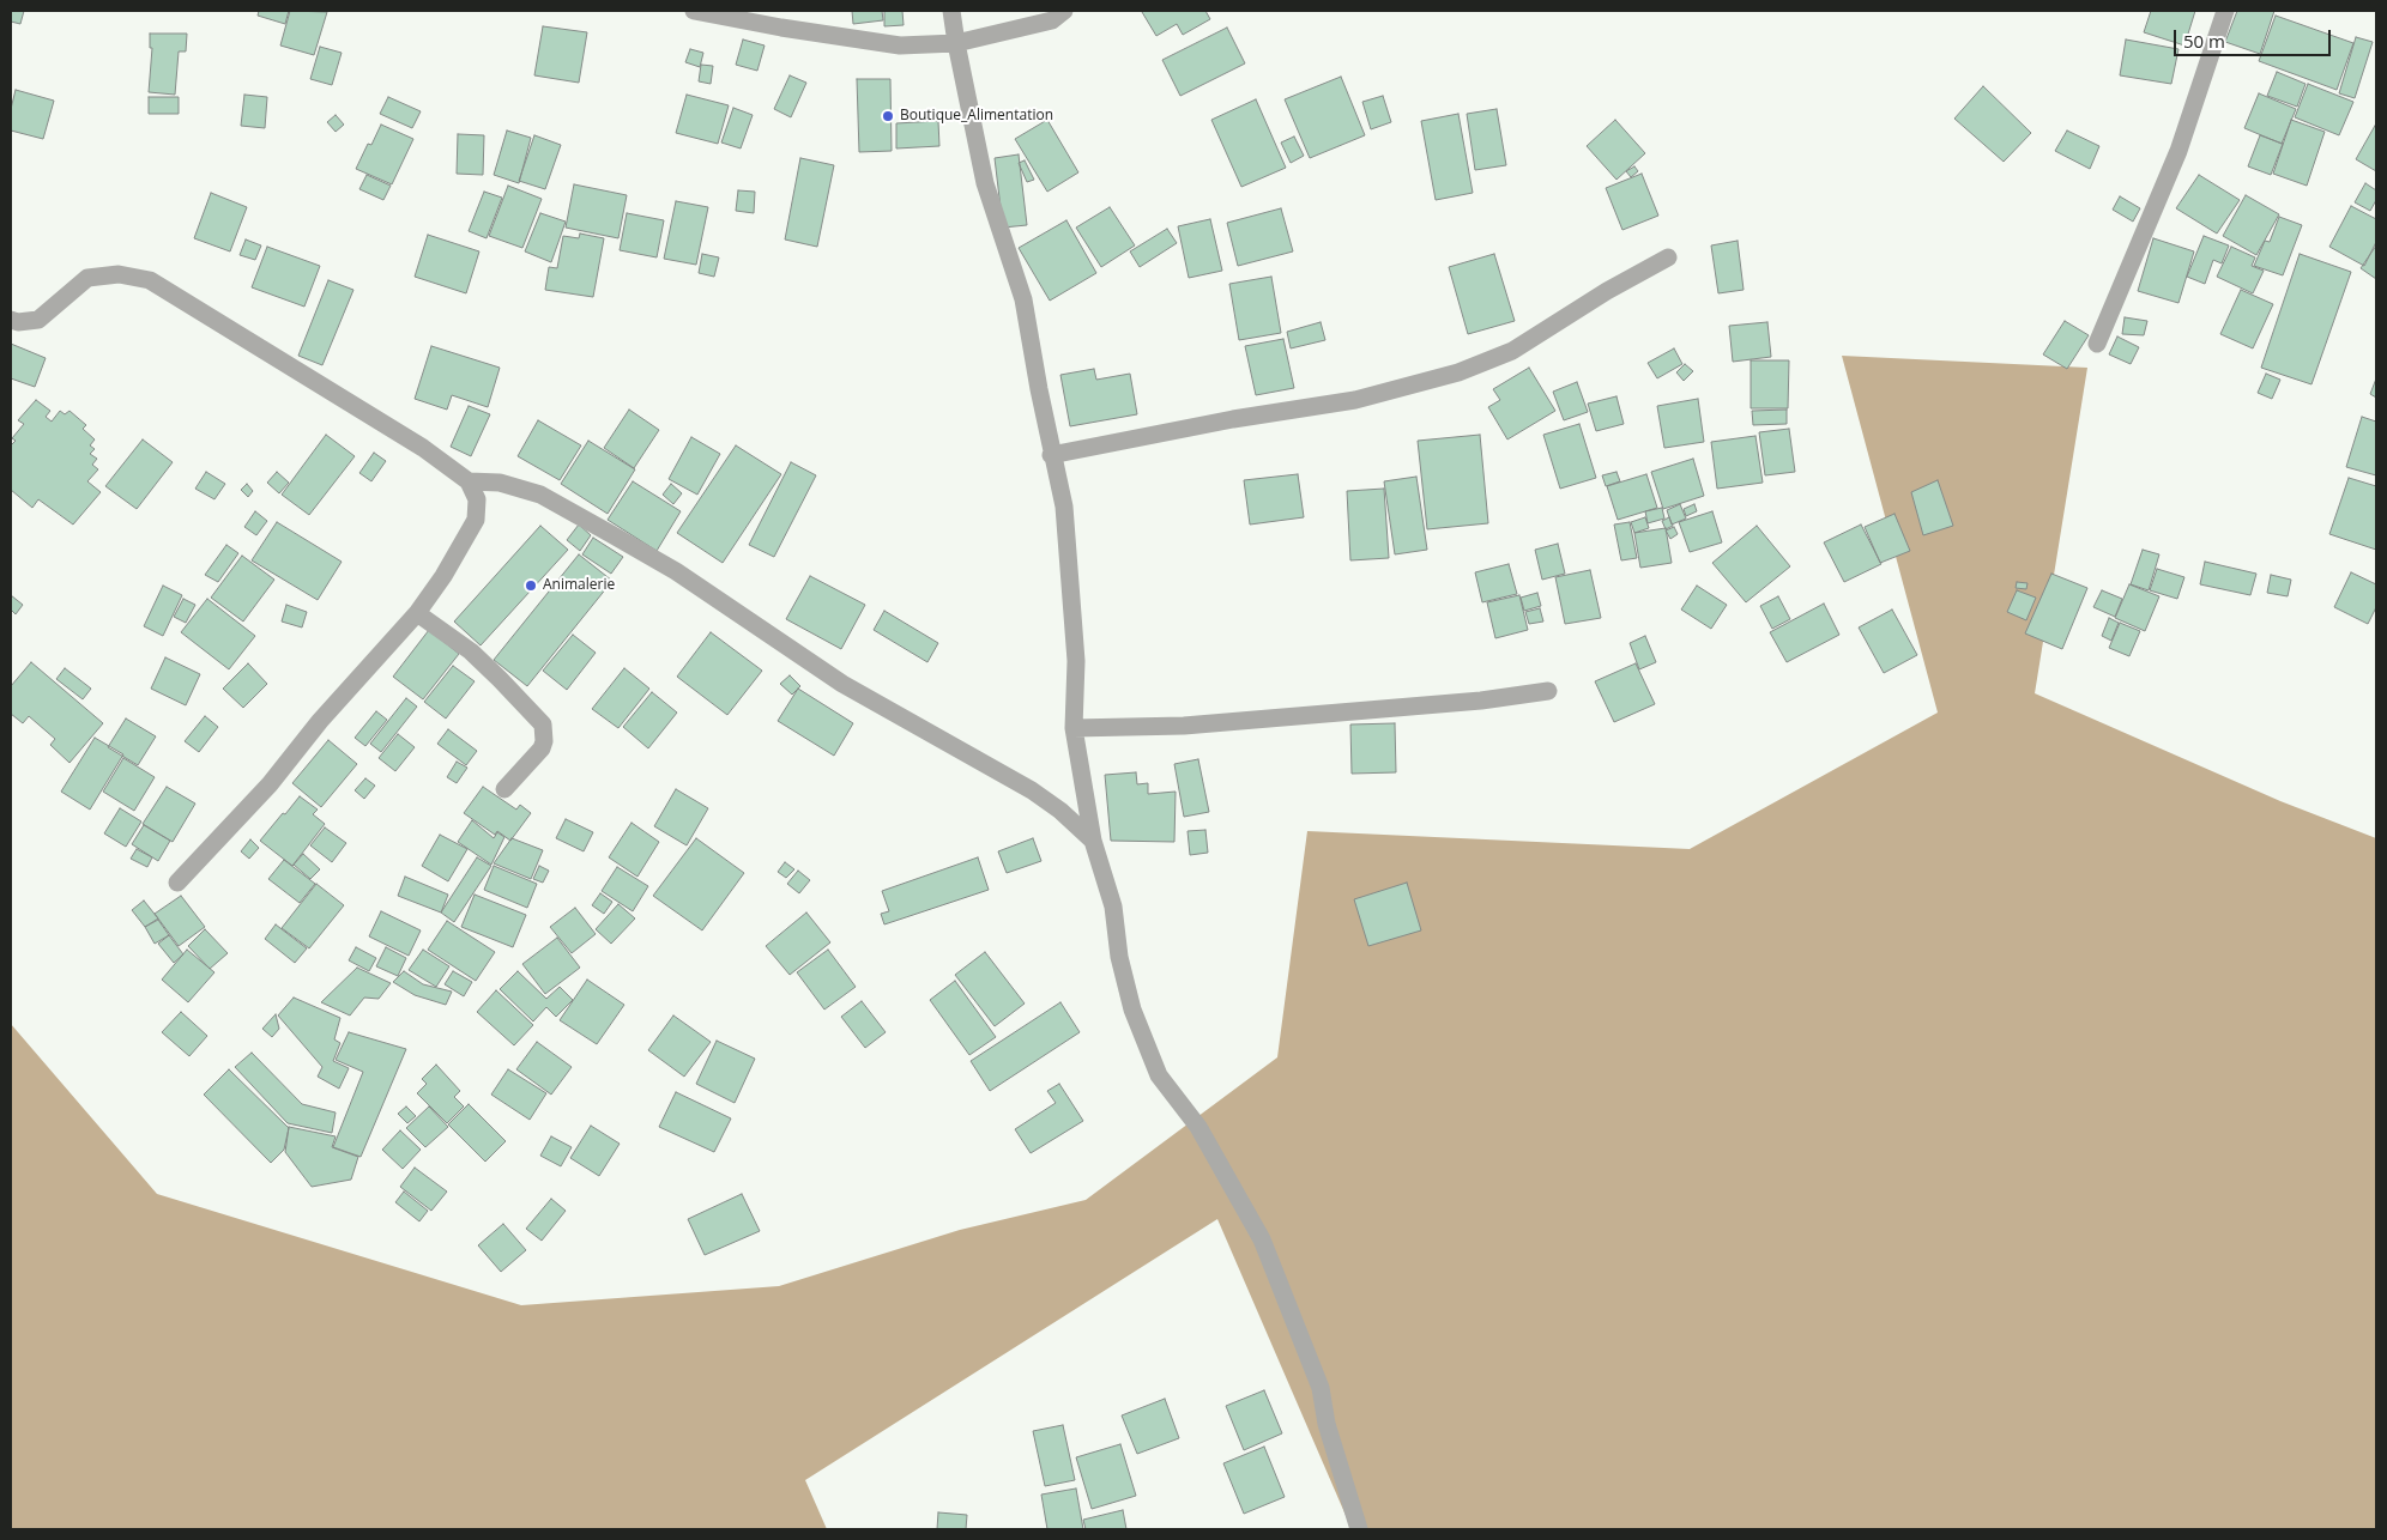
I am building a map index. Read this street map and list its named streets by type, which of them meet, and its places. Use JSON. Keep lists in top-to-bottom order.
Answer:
{
  "places": ["Boutique_Alimentation", "Animalerie"],
  "scale_bar": "50 m"
}
